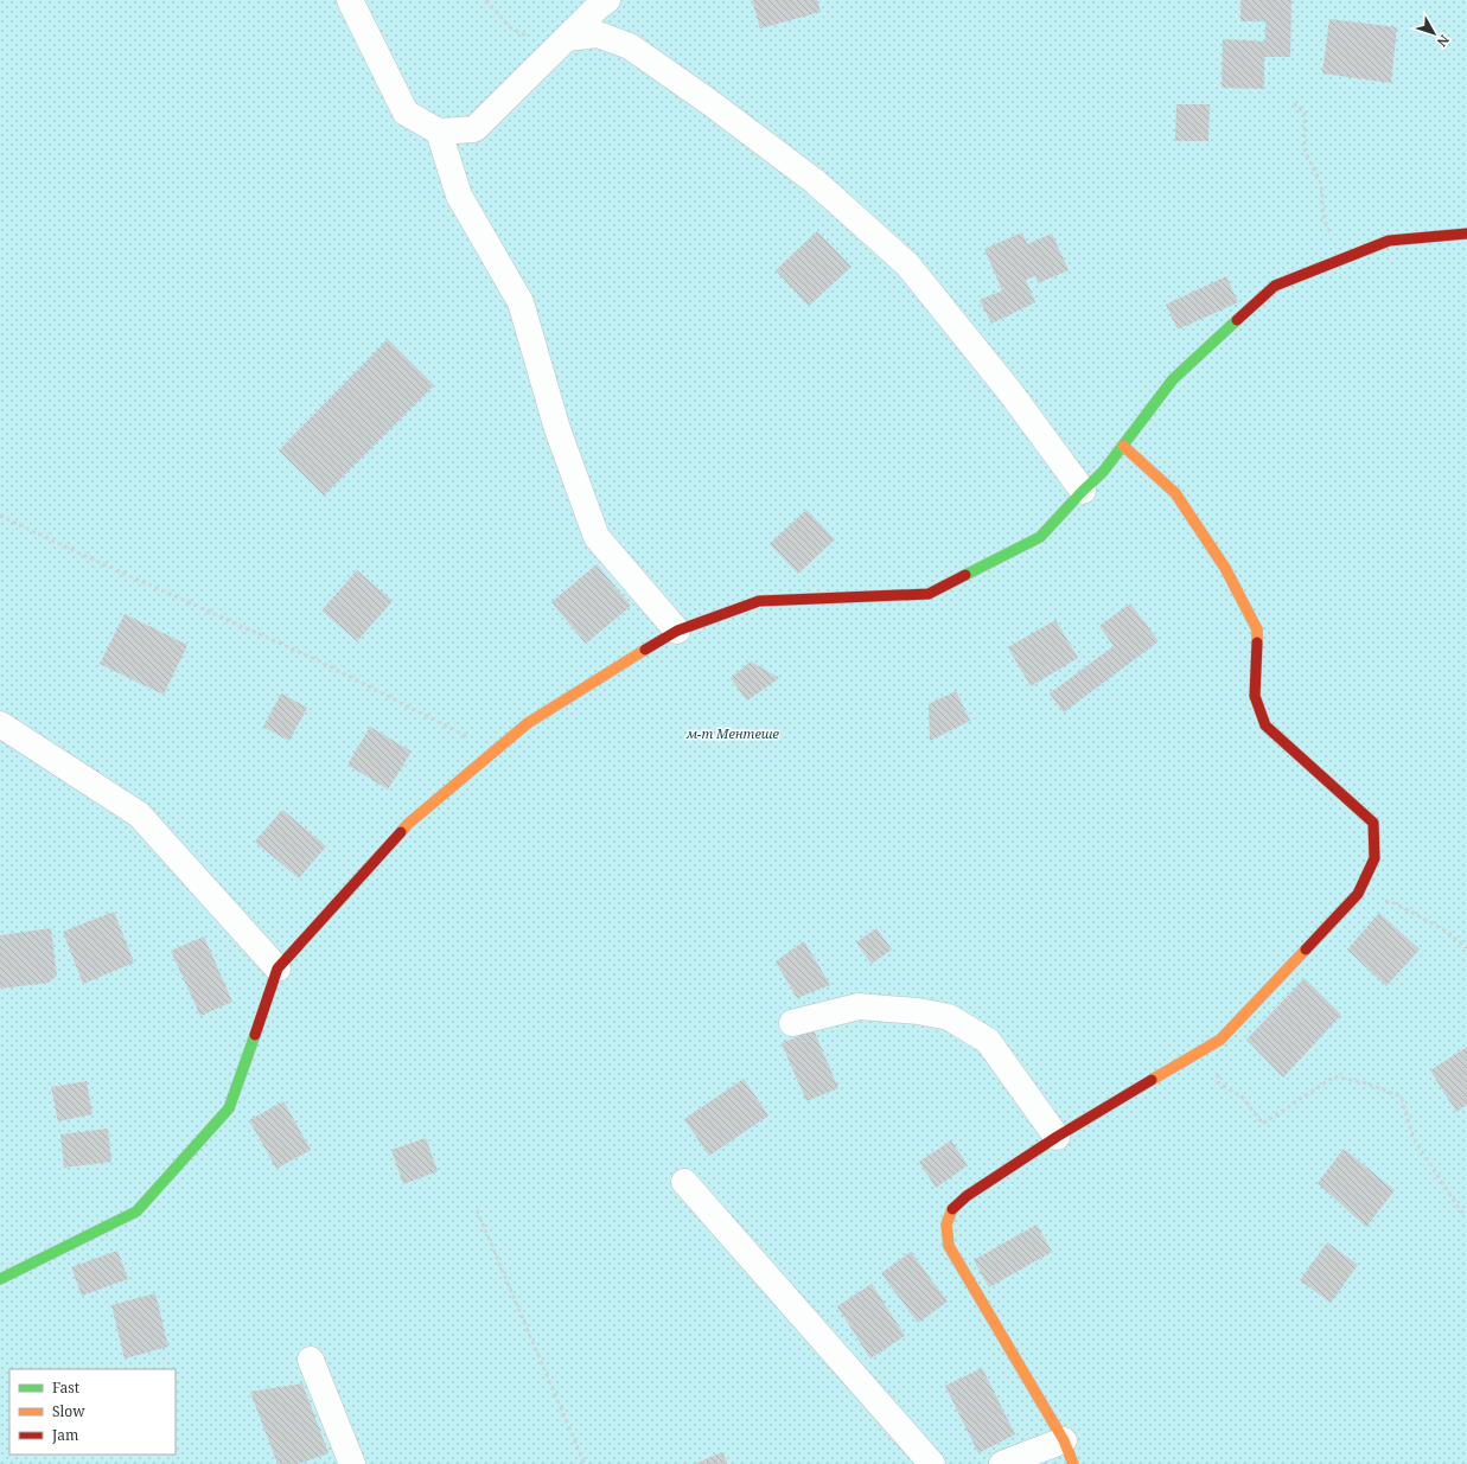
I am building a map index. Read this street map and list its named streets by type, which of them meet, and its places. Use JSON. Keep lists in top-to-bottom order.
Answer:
{
  "parks": ["м-т Ментeше"],
  "legend": ["Fast", "Slow", "Jam"],
  "north": "bottom right"
}
